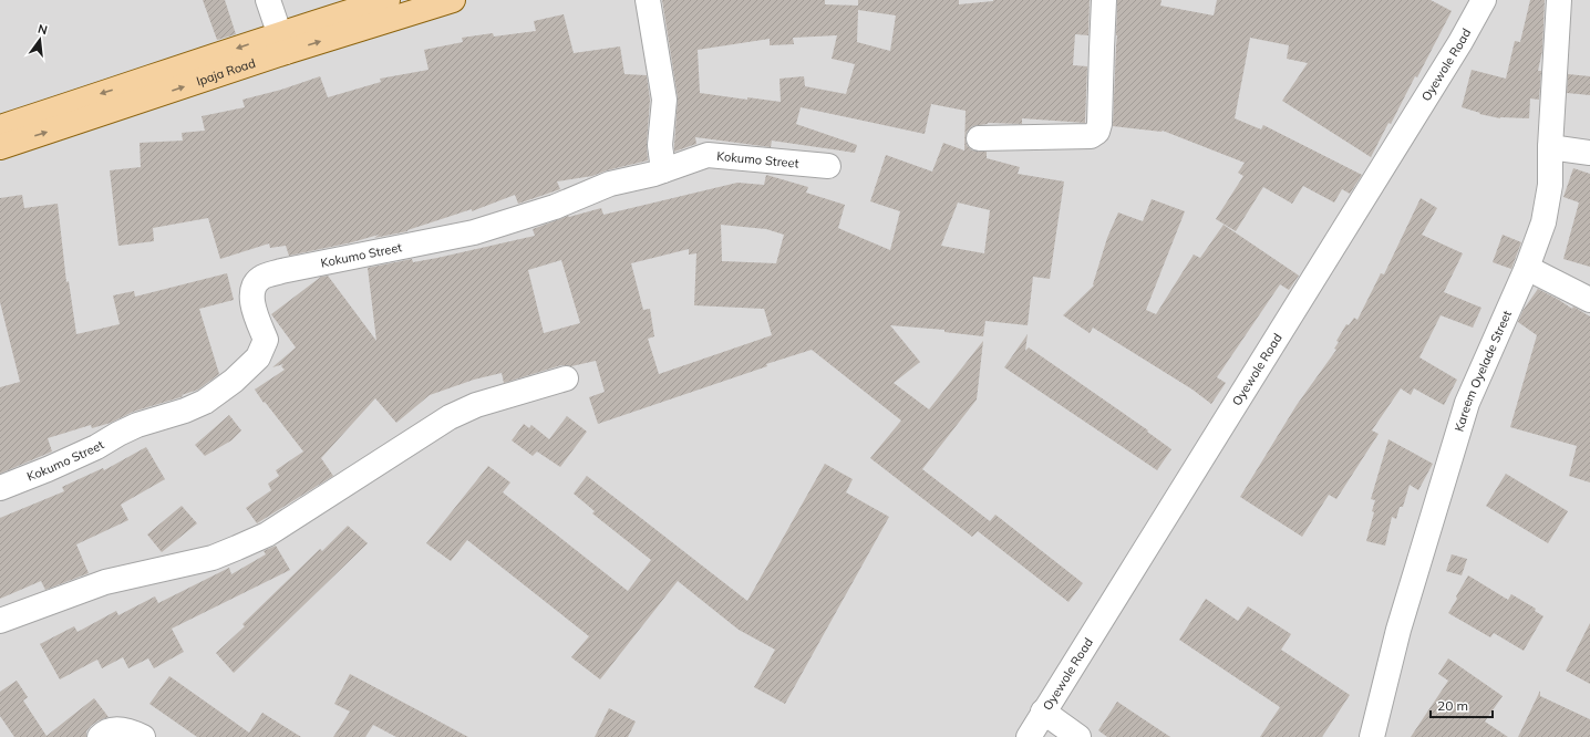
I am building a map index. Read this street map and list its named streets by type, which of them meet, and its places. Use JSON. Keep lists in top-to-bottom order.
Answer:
{
  "streets": {
    "main road": ["Ipaja Road"],
    "street": ["Oyewole Road", "Kokumo Street", "Kareem Oyelade Street"]
  },
  "scale_bar": "20 m",
  "north": "top"
}
